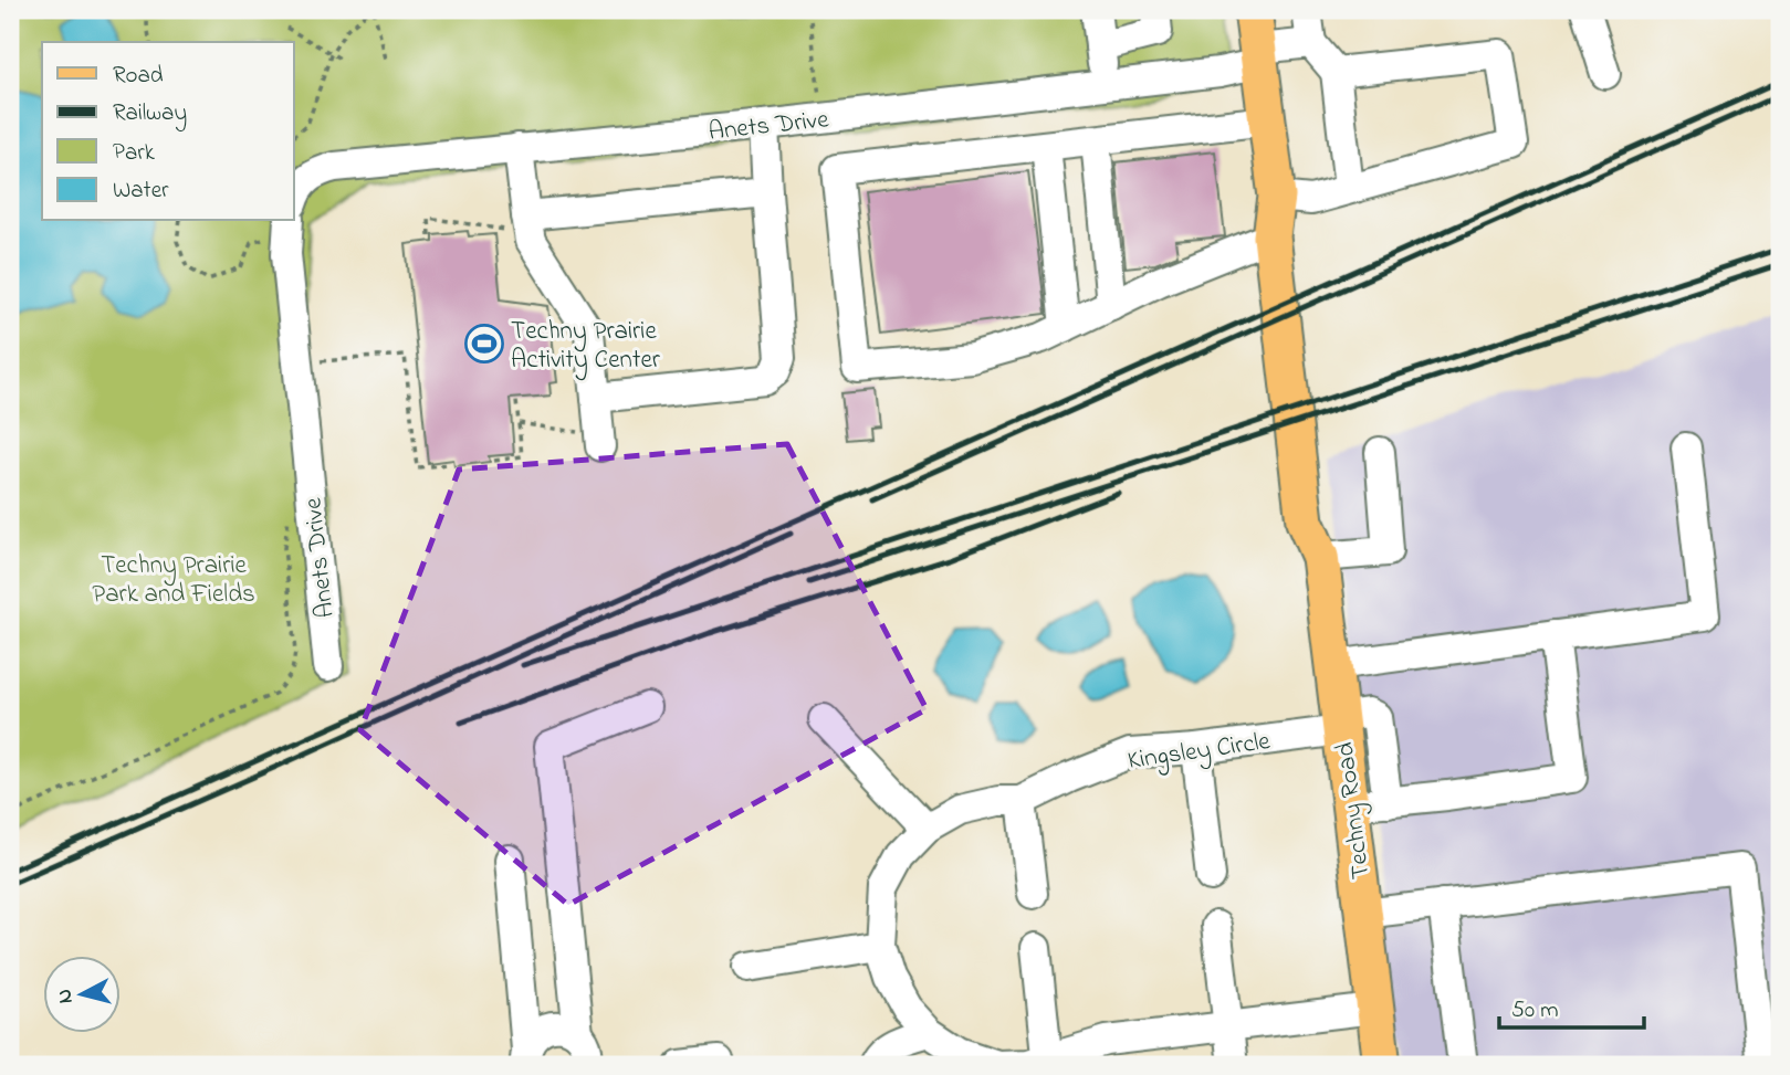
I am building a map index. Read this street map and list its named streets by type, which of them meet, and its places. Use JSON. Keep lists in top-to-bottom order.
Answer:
{
  "streets": {
    "main road": ["Techny Road"],
    "street": ["Anets Drive", "Kingsley Circle"]
  },
  "crossings": [
    ["Anets Drive", "Techny Road"],
    ["Kingsley Circle", "Techny Road"]
  ],
  "parks": ["Techny Prairie Park and Fields"],
  "places": {
    "sports": ["Techny Prairie Activity Center"]
  },
  "legend": [
    "Road",
    "Railway",
    "Park",
    "Water"
  ],
  "scale_bar": "50 m",
  "north": "left"
}
